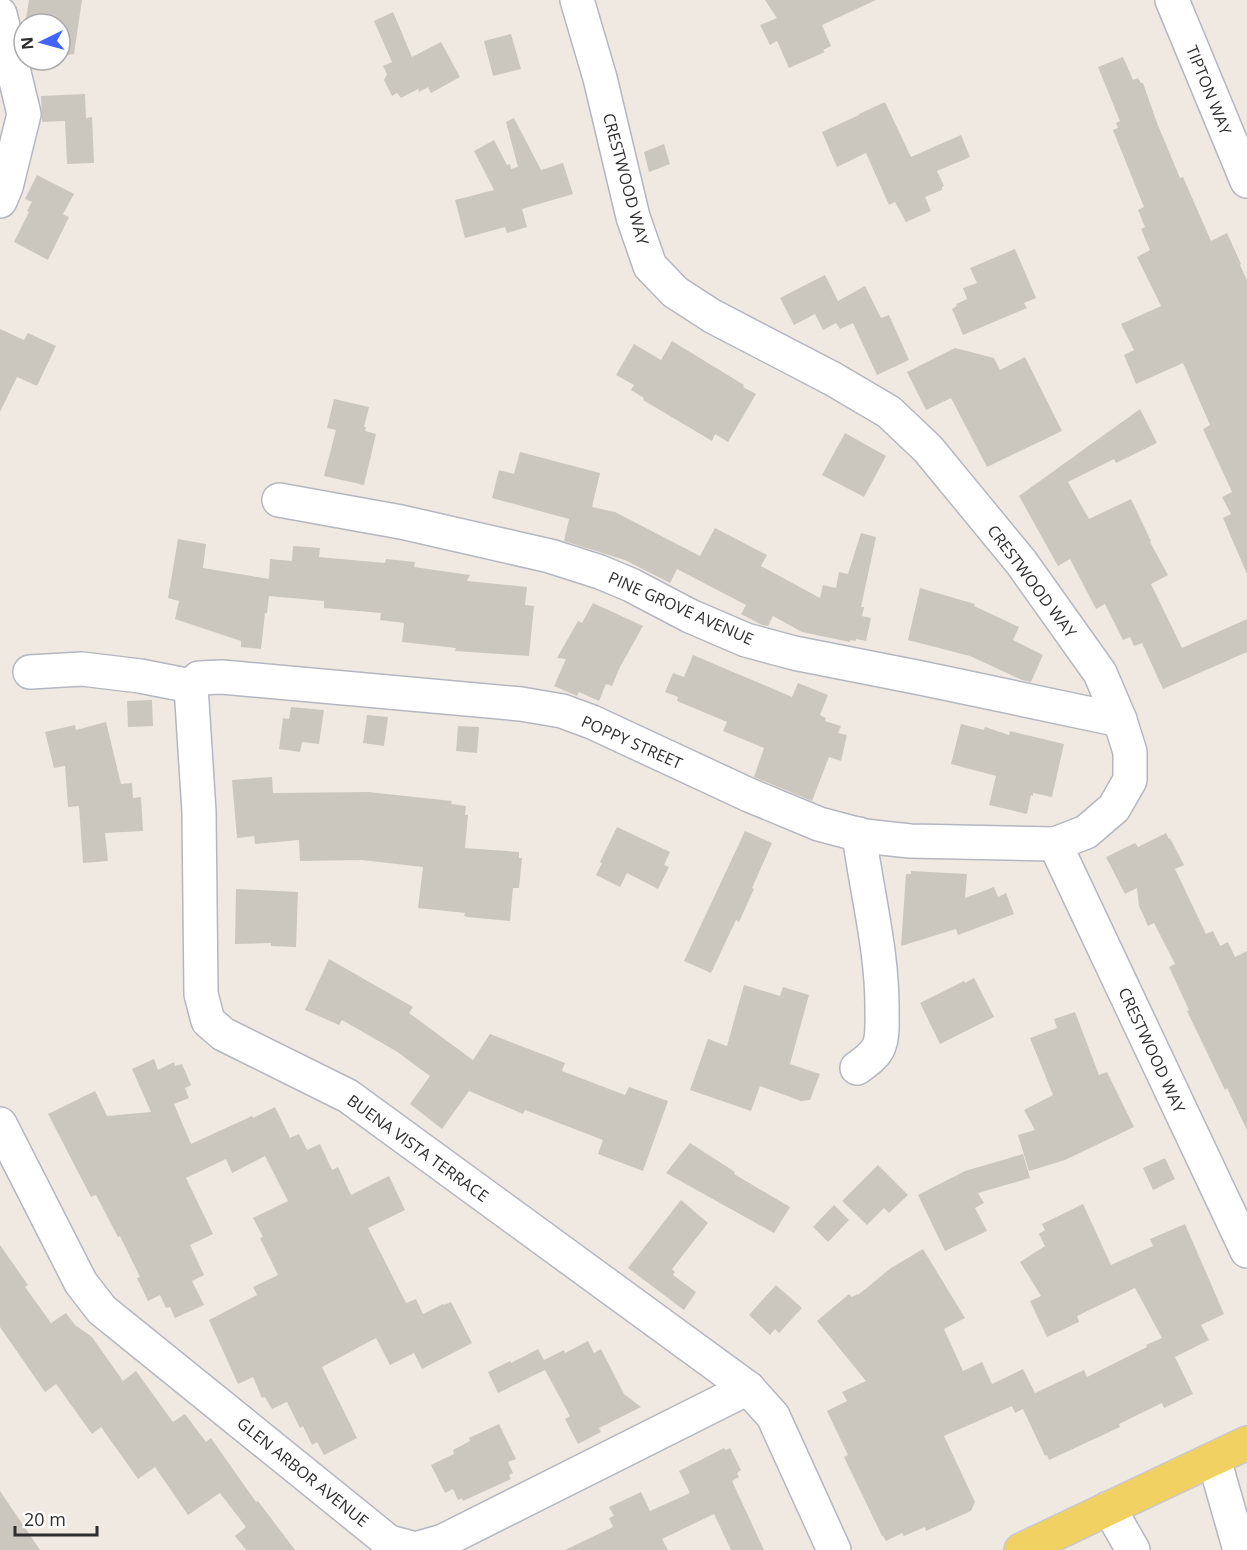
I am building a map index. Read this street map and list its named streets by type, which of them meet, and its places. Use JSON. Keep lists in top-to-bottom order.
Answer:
{
  "streets": {
    "street": [
      "TIPTON WAY",
      "CRESTWOOD WAY",
      "PINE GROVE AVENUE",
      "POPPY STREET",
      "BUENA VISTA TERRACE",
      "GLEN ARBOR AVENUE"
    ]
  },
  "crossings": [
    ["CRESTWOOD WAY", "PINE GROVE AVENUE"],
    ["CRESTWOOD WAY", "POPPY STREET"],
    ["POPPY STREET", "BUENA VISTA TERRACE"],
    ["BUENA VISTA TERRACE", "GLEN ARBOR AVENUE"]
  ],
  "scale_bar": "20 m",
  "north": "left"
}
